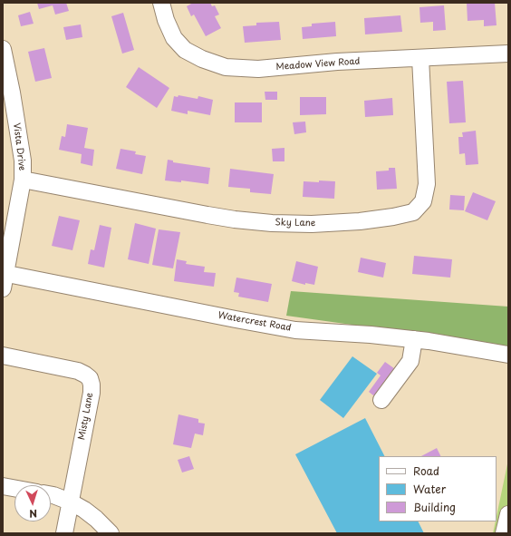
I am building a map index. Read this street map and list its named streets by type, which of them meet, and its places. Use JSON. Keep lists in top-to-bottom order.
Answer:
{
  "streets": {
    "street": [
      "Meadow View Road",
      "Vista Drive",
      "Sky Lane",
      "Watercrest Road",
      "Misty Lane"
    ]
  },
  "crossings": [
    ["Meadow View Road", "Sky Lane"],
    ["Vista Drive", "Sky Lane"],
    ["Vista Drive", "Watercrest Road"]
  ],
  "legend": ["Road", "Water", "Building"],
  "north": "bottom"
}
